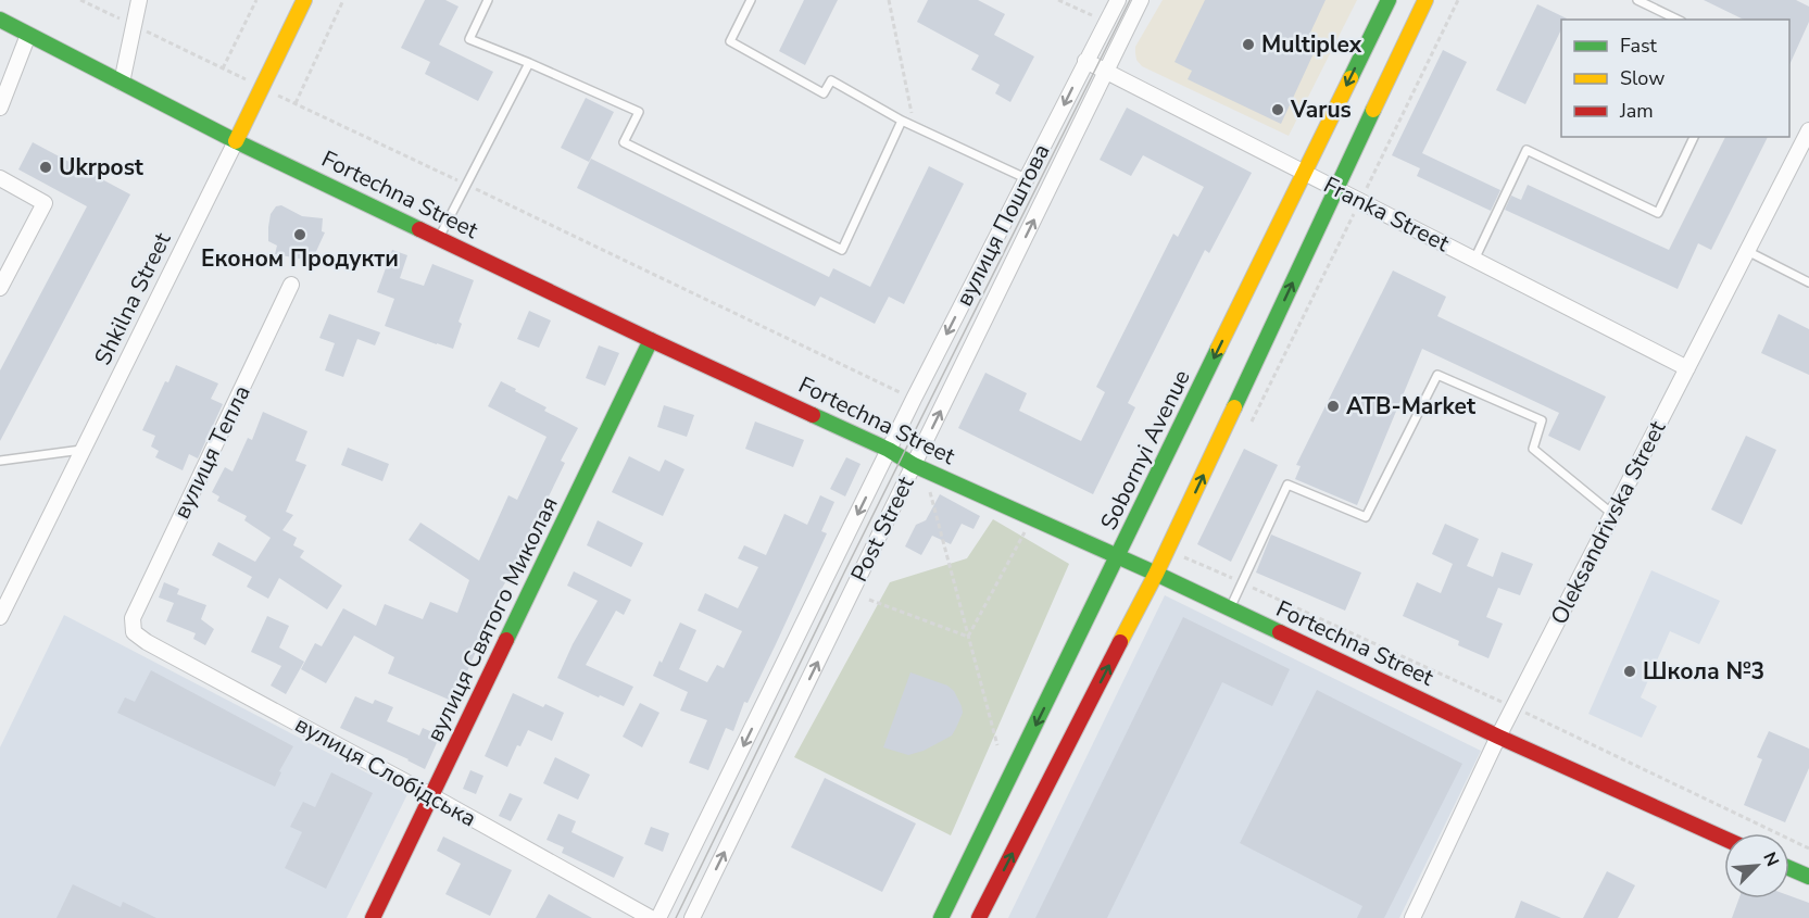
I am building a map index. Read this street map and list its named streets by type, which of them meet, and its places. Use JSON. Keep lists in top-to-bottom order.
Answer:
{
  "streets": {
    "main road": [
      "Fortechna Street",
      "Shkilna Street",
      "Sobornyi Avenue",
      "вулиця Святого Миколая"
    ],
    "street": [
      "Franka Street",
      "вулиця Поштова",
      "вулиця Тепла",
      "Oleksandrivska Street",
      "Post Street",
      "вулиця Слобідська"
    ]
  },
  "crossings": [
    ["Fortechna Street", "вулиця Поштова"],
    ["Fortechna Street", "Shkilna Street"],
    ["Fortechna Street", "Sobornyi Avenue"],
    ["Fortechna Street", "Oleksandrivska Street"],
    ["Fortechna Street", "Post Street"],
    ["Fortechna Street", "вулиця Святого Миколая"],
    ["Franka Street", "вулиця Поштова"],
    ["Franka Street", "Sobornyi Avenue"],
    ["Franka Street", "Oleksandrivska Street"],
    ["Franka Street", "Post Street"],
    ["вулиця Поштова", "Post Street"],
    ["вулиця Тепла", "вулиця Слобідська"],
    ["вулиця Святого Миколая", "вулиця Слобідська"]
  ],
  "one_way": ["вулиця Поштова"],
  "places": [
    "Multiplex",
    "Varus",
    "Ukrpost",
    "Економ Продукти",
    "ATB-Market",
    "Школа №3"
  ],
  "legend": ["Fast", "Slow", "Jam"],
  "north": "top right"
}
